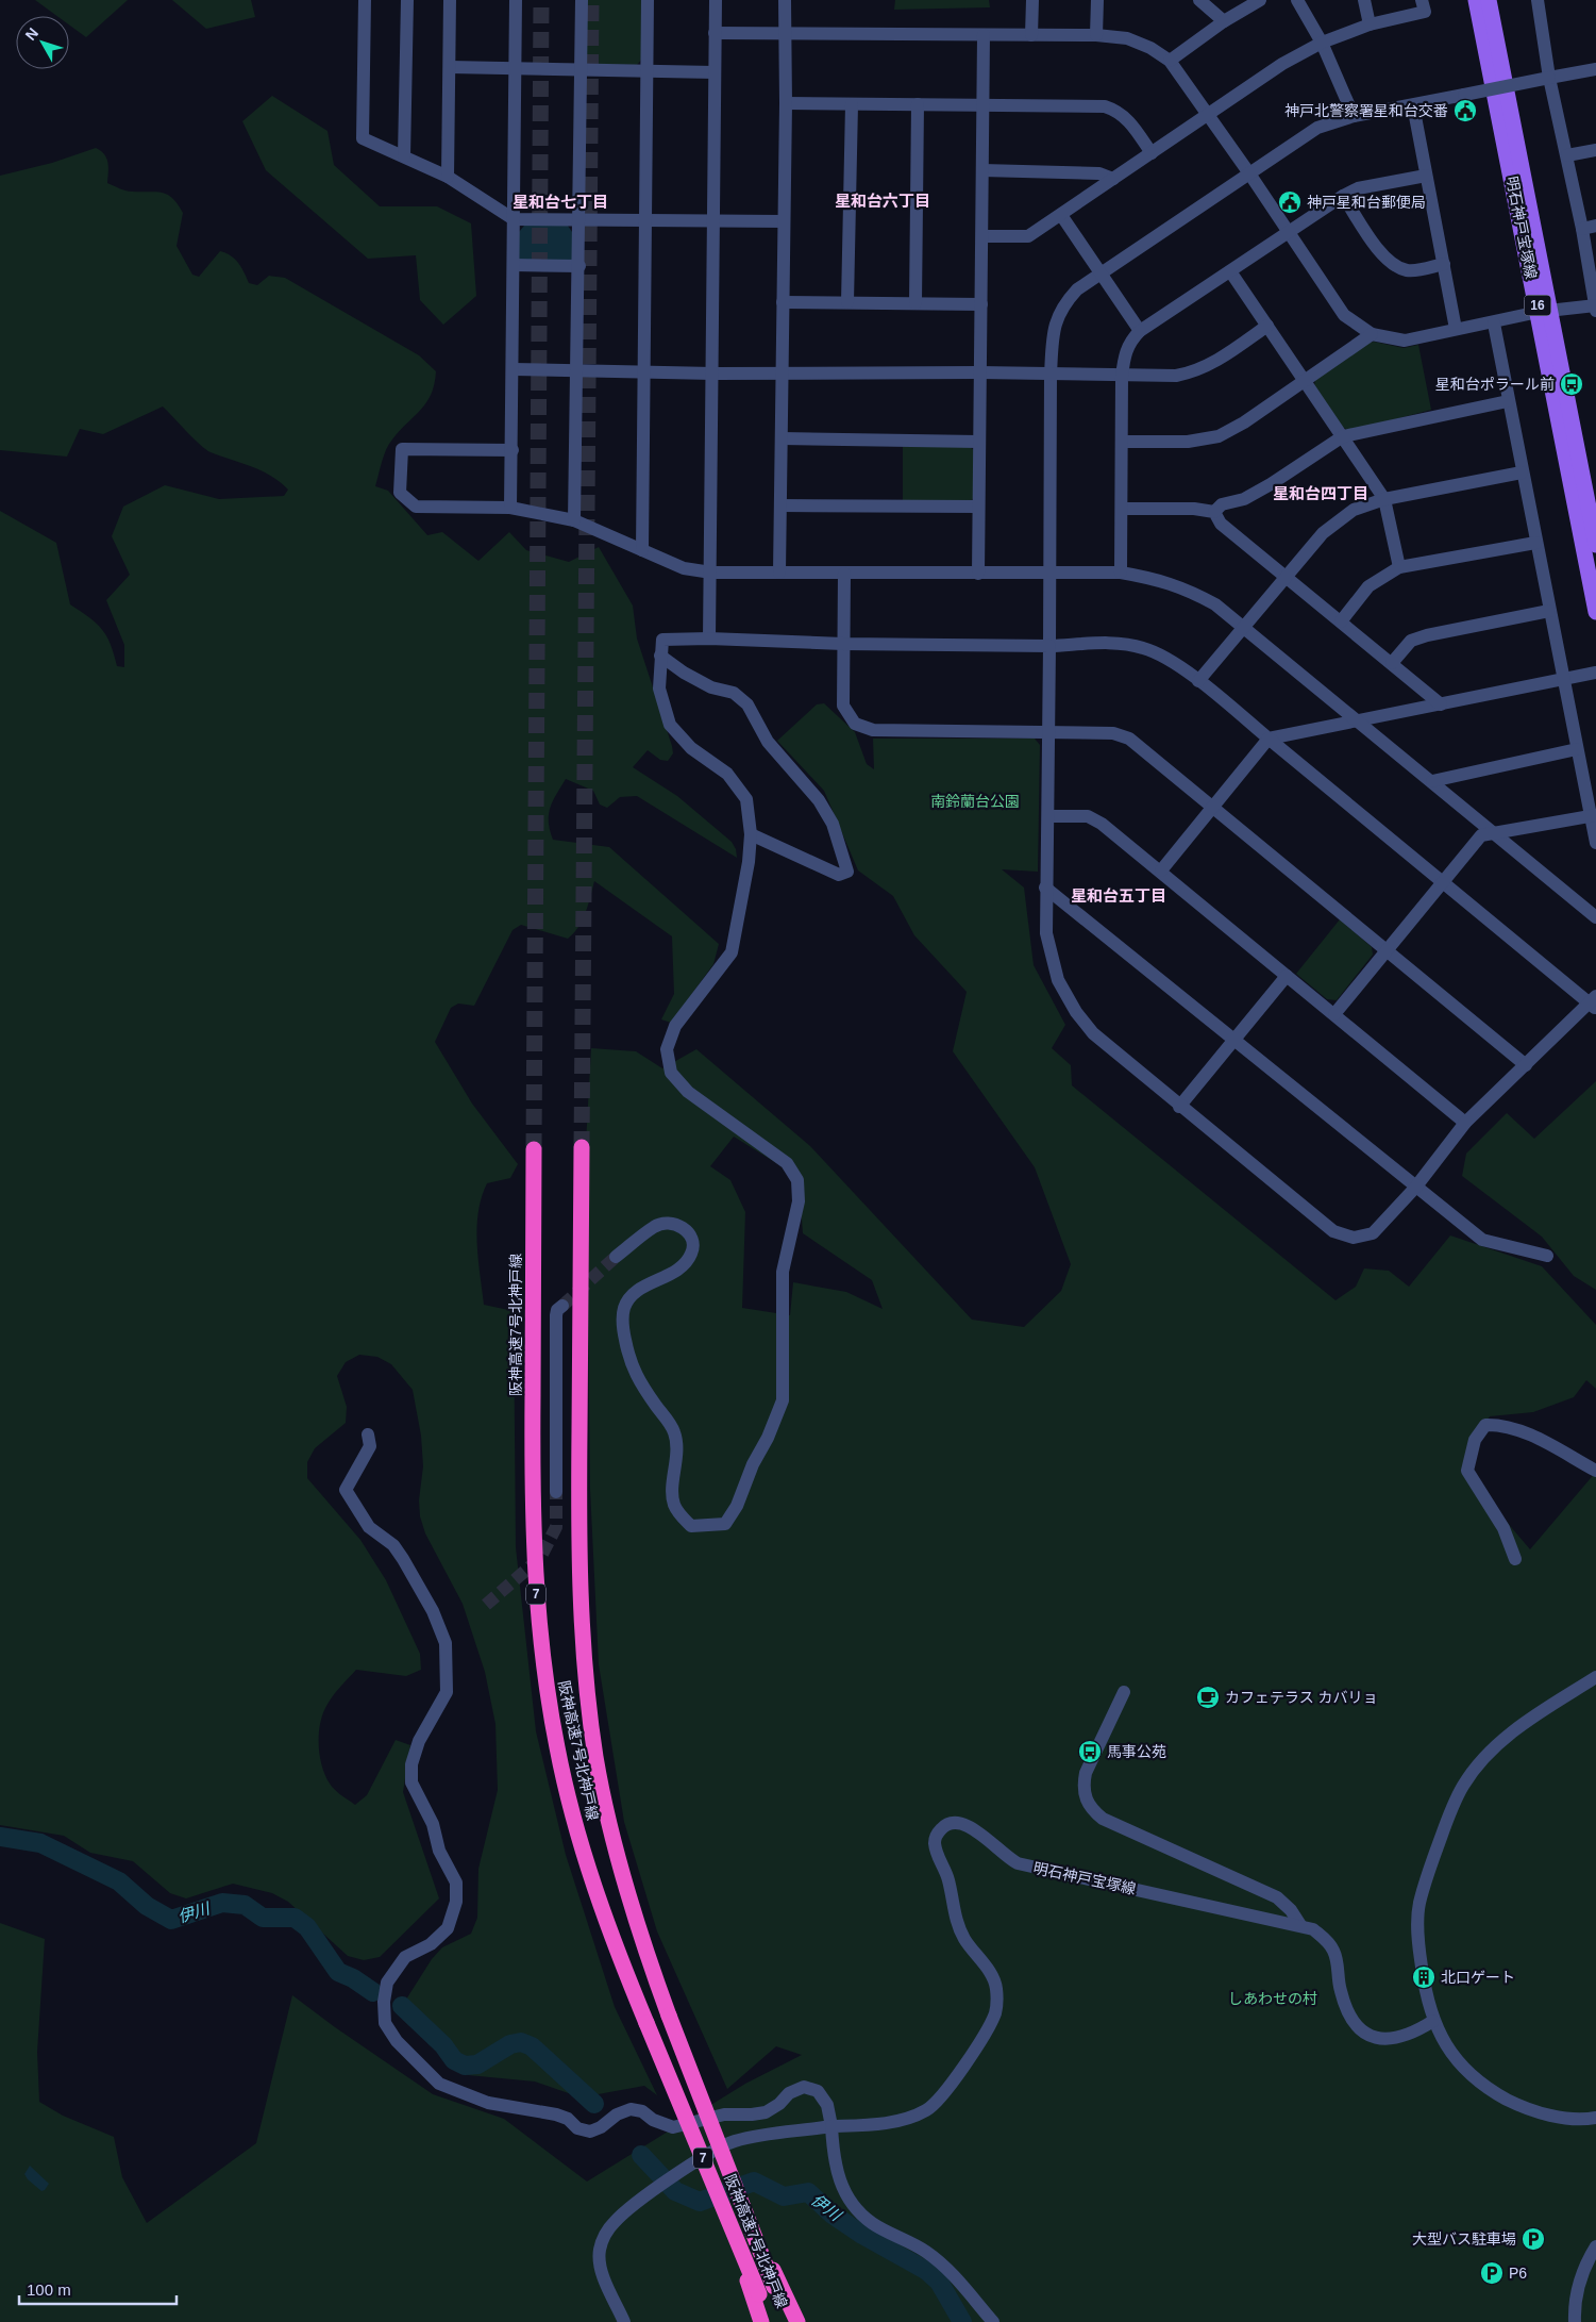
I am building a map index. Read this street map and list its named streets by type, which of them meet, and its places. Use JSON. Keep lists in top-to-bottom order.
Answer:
{
  "streets": {
    "highway": ["阪神高速7号北神戸線", "7"],
    "main road": ["明石神戸宝塚線", "16"]
  },
  "crossings": [
    ["阪神高速7号北神戸線", "7"]
  ],
  "districts": [
    "星和台六丁目",
    "星和台七丁目",
    "星和台四丁目",
    "星和台五丁目"
  ],
  "water": ["伊川"],
  "parks": ["南鈴蘭台公園", "しあわせの村"],
  "places": {
    "public building": ["神戸北警察署星和台交番", "神戸星和台郵便局"],
    "bus stop": ["星和台ポラール前", "馬事公苑"],
    "cafe": ["カフェテラス カバリョ"],
    "building": ["北口ゲート"],
    "parking": ["大型バス駐車場", "P6"]
  },
  "scale_bar": "100 m",
  "north": "top left"
}
